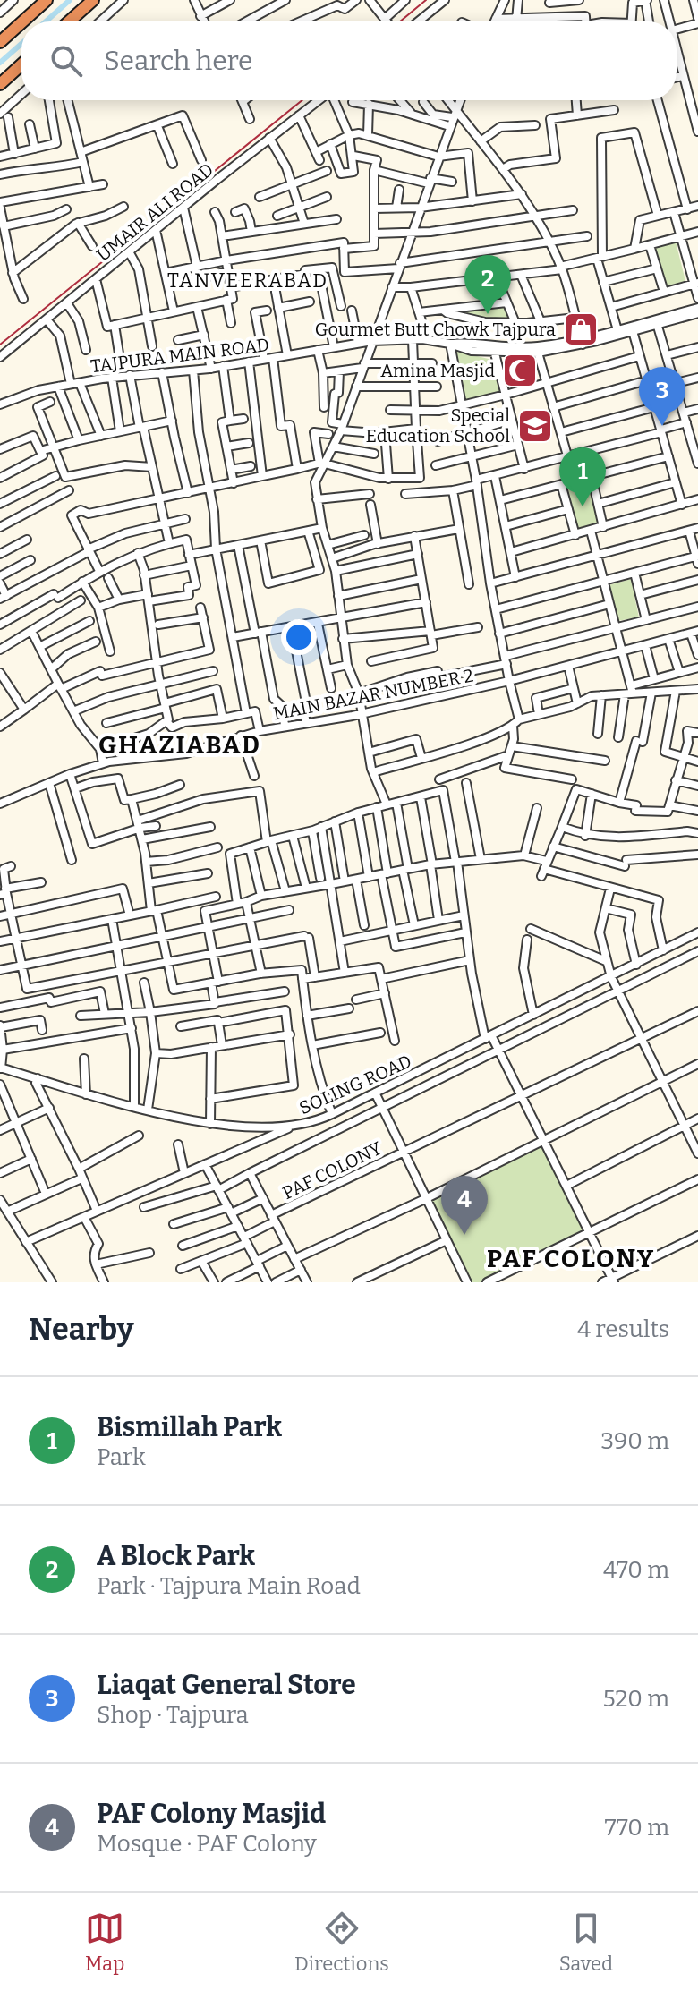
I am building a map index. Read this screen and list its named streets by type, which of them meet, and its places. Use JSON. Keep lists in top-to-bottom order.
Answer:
{
  "streets": {
    "street": [
      "UMAIR ALI ROAD",
      "TAJPURA MAIN ROAD",
      "MAIN BAZAR NUMBER 2",
      "SOLING ROAD",
      "PAF COLONY"
    ]
  },
  "districts": ["TANVEERABAD", "GHAZIABAD", "PAF COLONY"],
  "places": {
    "shop": ["Gourmet Butt Chowk Tajpura"],
    "mosque": ["Amina Masjid"],
    "school or university": ["Special Education School"]
  },
  "page": {
    "search": "Search here",
    "pins": [
      "2",
      "3",
      "1",
      "4"
    ],
    "heading": ["Nearby", "4 results"],
    "list": [
      {
        "mark": "1",
        "name": "Bismillah Park",
        "note": "Park",
        "value": "390 m"
      },
      {
        "mark": "2",
        "name": "A Block Park",
        "note": "Park · Tajpura Main Road",
        "value": "470 m"
      },
      {
        "mark": "3",
        "name": "Liaqat General Store",
        "note": "Shop · Tajpura",
        "value": "520 m"
      },
      {
        "mark": "4",
        "name": "PAF Colony Masjid",
        "note": "Mosque · PAF Colony",
        "value": "770 m"
      }
    ],
    "nav": ["Map", "Directions", "Saved"]
  }
}
